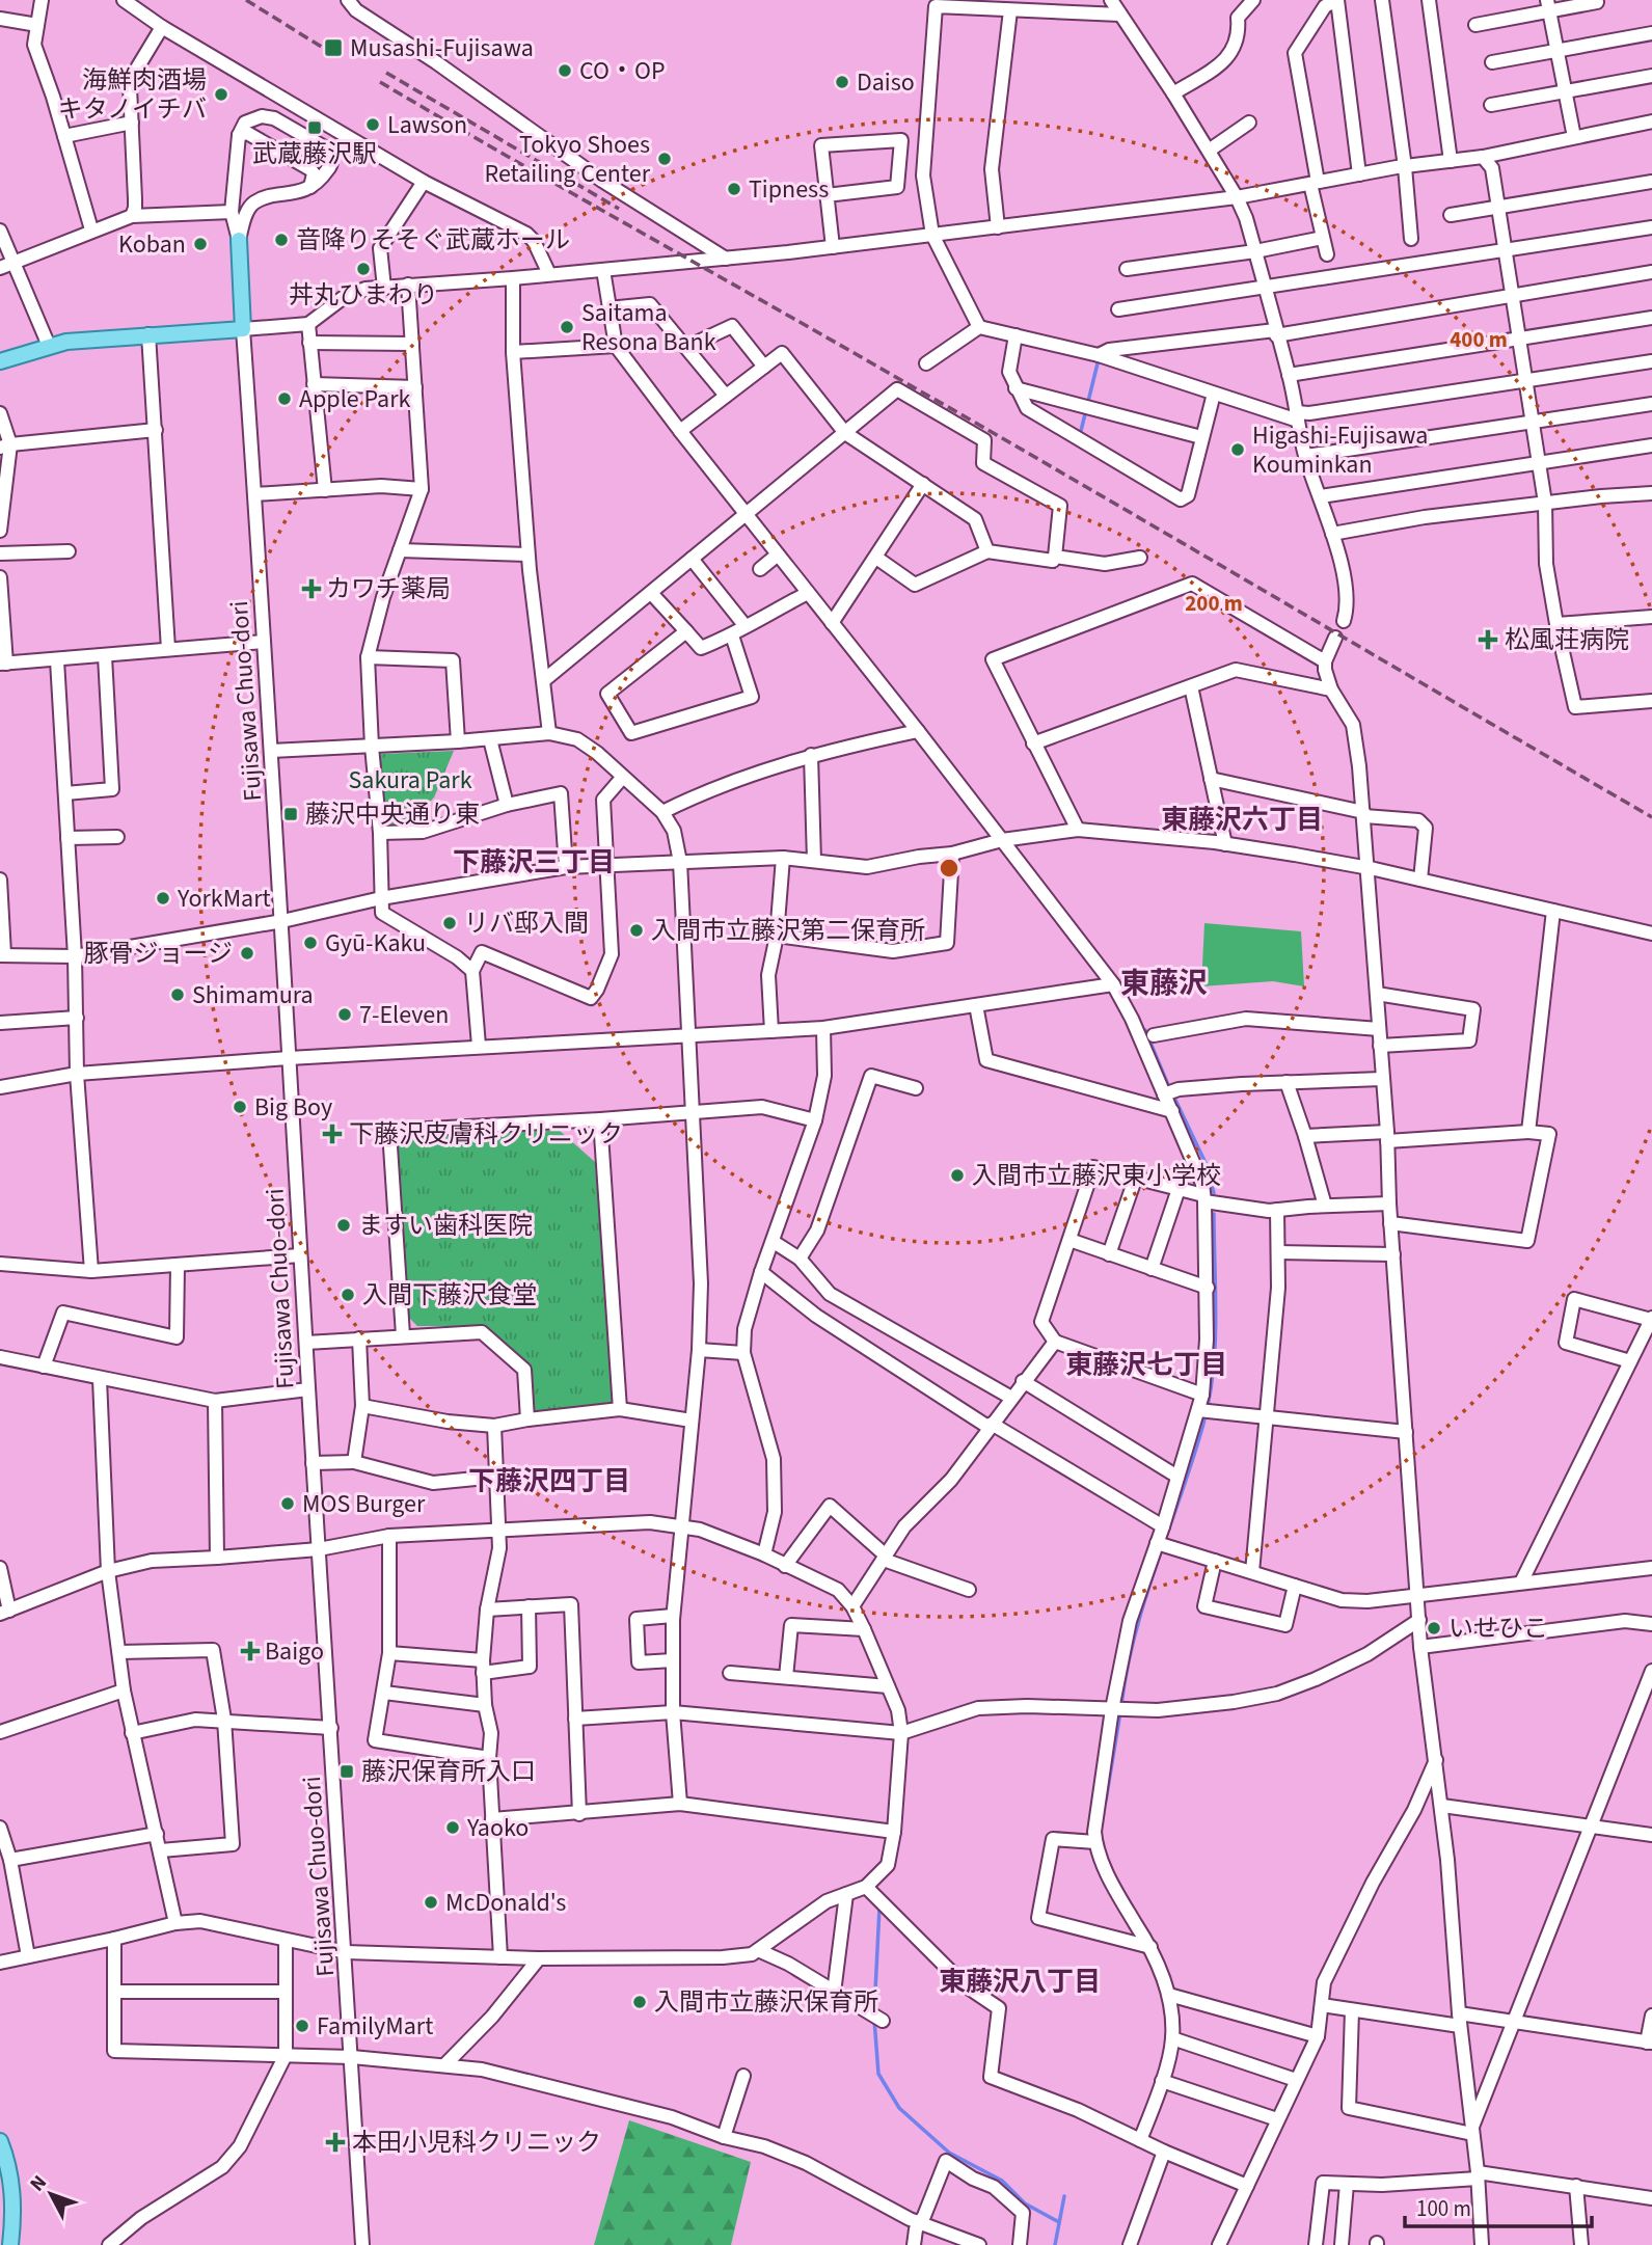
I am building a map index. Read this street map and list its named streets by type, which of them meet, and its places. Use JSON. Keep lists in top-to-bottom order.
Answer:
{
  "streets": {
    "street": ["Fujisawa Chuo-dori"]
  },
  "districts": [
    "東藤沢六丁目",
    "下藤沢三丁目",
    "東藤沢",
    "東藤沢七丁目",
    "下藤沢四丁目",
    "東藤沢八丁目"
  ],
  "parks": ["Sakura Park"],
  "places": {
    "transit": [
      "Musashi-Fujisawa",
      "武蔵藤沢駅",
      "藤沢中央通り東",
      "藤沢保育所入口"
    ],
    "other": [
      "CO・OP",
      "Daiso",
      "海鮮肉酒場 キタノイチバ",
      "Lawson",
      "Tokyo Shoes Retailing Center",
      "Tipness",
      "音降りそそぐ武蔵ホール",
      "Koban",
      "丼丸ひまわり",
      "Saitama Resona Bank",
      "Apple Park",
      "Higashi-Fujisawa Kouminkan",
      "YorkMart",
      "リバ邸入間",
      "入間市立藤沢第二保育所",
      "Gyū-Kaku",
      "豚骨ジョージ",
      "Shimamura",
      "7-Eleven",
      "Big Boy",
      "入間市立藤沢東小学校",
      "ますい歯科医院",
      "入間下藤沢食堂",
      "MOS Burger",
      "いせひこ",
      "Yaoko",
      "McDonald's",
      "入間市立藤沢保育所",
      "FamilyMart"
    ],
    "health": [
      "カワチ薬局",
      "松風荘病院",
      "下藤沢皮膚科クリニック",
      "Baigo",
      "本田小児科クリニック"
    ]
  },
  "scale_bar": "100 m",
  "north": "top left",
  "rings": ["400 m", "200 m"]
}
